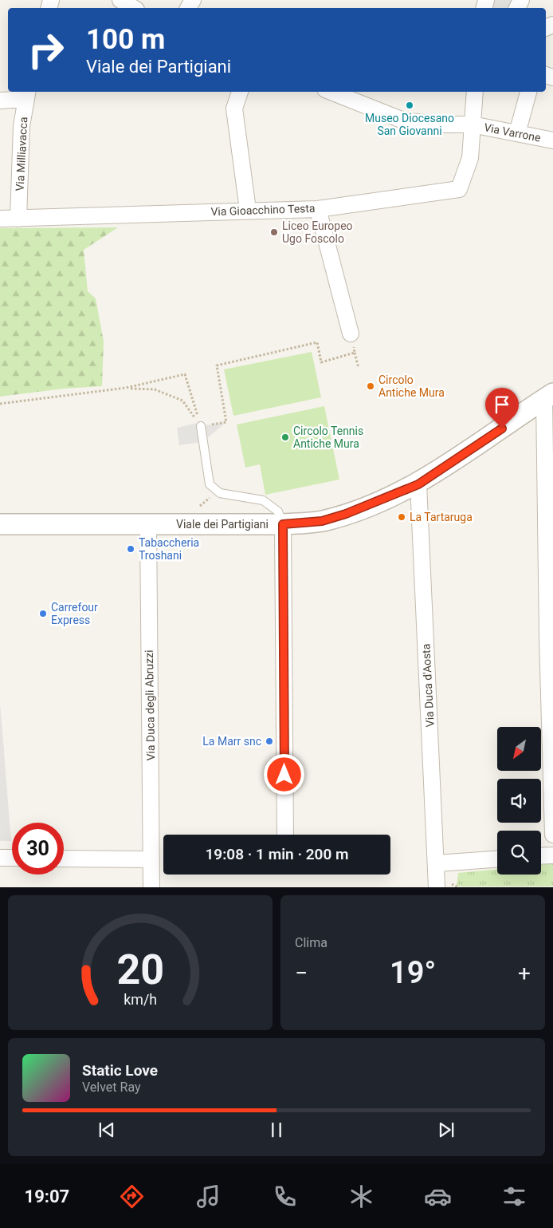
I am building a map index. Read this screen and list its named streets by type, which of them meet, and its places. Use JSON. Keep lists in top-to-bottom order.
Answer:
{
  "streets": {
    "street": [
      "Via Varrone",
      "Via Milliavacca",
      "Via Gioacchino Testa",
      "Viale dei Partigiani",
      "Via Duca d'Aosta",
      "Via Duca degli Abruzzi"
    ]
  },
  "crossings": [
    ["Via Varrone", "Via Gioacchino Testa"],
    ["Via Milliavacca", "Via Gioacchino Testa"],
    ["Viale dei Partigiani", "Via Duca d'Aosta"],
    ["Viale dei Partigiani", "Via Duca degli Abruzzi"]
  ],
  "places": [
    "Museo Diocesano San Giovanni",
    "Liceo Europeo Ugo Foscolo",
    "Circolo Antiche Mura",
    "Circolo Tennis Antiche Mura",
    "La Tartaruga",
    "Tabaccheria Troshani",
    "Carrefour Express",
    "La Marr snc"
  ],
  "north": "bottom left",
  "page": {
    "turn": ["100 m", "Viale dei Partigiani"],
    "limit": "30",
    "trip": "19:08 · 1 min · 200 m",
    "tile": "Clima",
    "heat": ["−", "19°", "+"],
    "song": ["Static Love", "Velvet Ray"],
    "tabs": "19:07",
    "gauge": ["20", "km/h"]
  }
}
